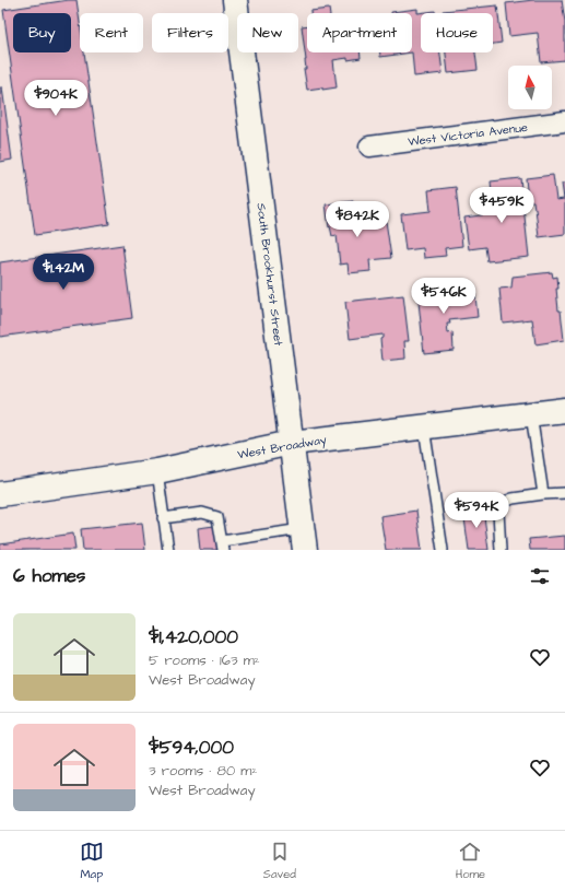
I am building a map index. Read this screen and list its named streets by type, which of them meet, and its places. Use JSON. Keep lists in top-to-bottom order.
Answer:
{
  "streets": {
    "main road": ["South Brookhurst Street", "West Broadway"],
    "street": ["West Victoria Avenue"]
  },
  "crossings": [
    ["South Brookhurst Street", "West Broadway"]
  ],
  "north": "top",
  "page": {
    "chip": [
      "Buy",
      "Rent",
      "Filters",
      "New",
      "Apartment",
      "House"
    ],
    "price": [
      "$904K",
      "$459K",
      "$842K",
      "$1.42M",
      "$546K",
      "$594K"
    ],
    "heading": "6 homes",
    "list": [
      {
        "name": "$1,420,000",
        "note": "5 rooms · 163 m² · West Broadway"
      },
      {
        "name": "$594,000",
        "note": "3 rooms · 80 m² · West Broadway"
      }
    ],
    "tabs": ["Map", "Saved", "Home"]
  }
}
